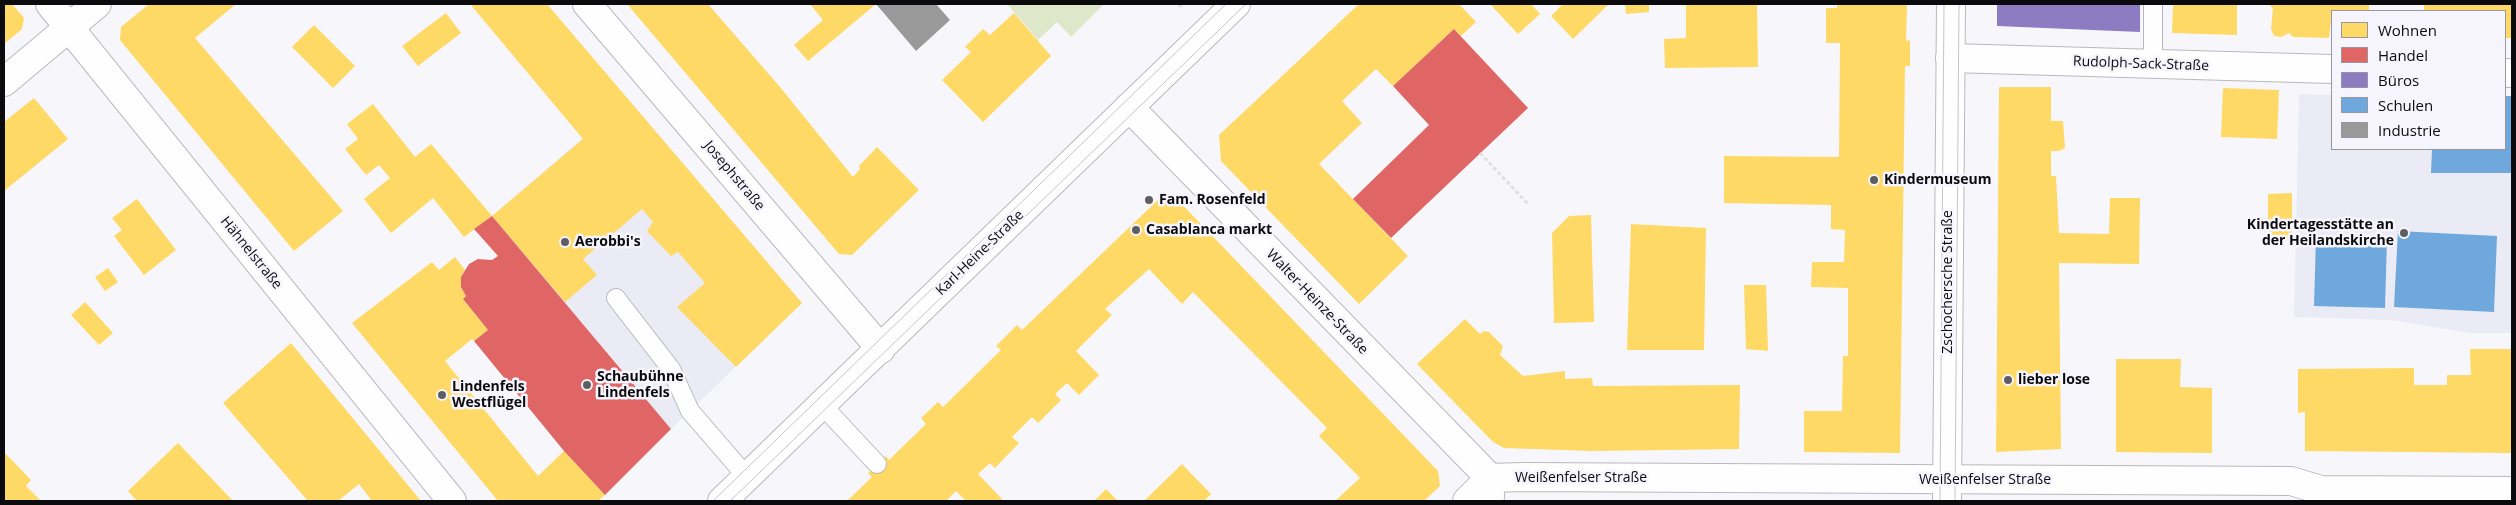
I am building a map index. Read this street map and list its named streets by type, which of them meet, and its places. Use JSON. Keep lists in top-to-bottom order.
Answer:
{
  "streets": {
    "street": [
      "Rudolph-Sack-Straße",
      "Josephstraße",
      "Hähnelstraße",
      "Karl-Heine-Straße",
      "Zschochersche Straße",
      "Walter-Heinze-Straße",
      "Weißenfelser Straße"
    ]
  },
  "crossings": [
    ["Rudolph-Sack-Straße", "Zschochersche Straße"],
    ["Josephstraße", "Karl-Heine-Straße"],
    ["Karl-Heine-Straße", "Walter-Heinze-Straße"],
    ["Zschochersche Straße", "Weißenfelser Straße"],
    ["Walter-Heinze-Straße", "Weißenfelser Straße"]
  ],
  "places": [
    "Kindermuseum",
    "Fam. Rosenfeld",
    "Casablanca markt",
    "Kindertagesstätte an der Heilandskirche",
    "Aerobbi's",
    "lieber lose",
    "Schaubühne Lindenfels",
    "Lindenfels Westflügel"
  ],
  "legend": [
    "Wohnen",
    "Handel",
    "Büros",
    "Schulen",
    "Industrie"
  ]
}
